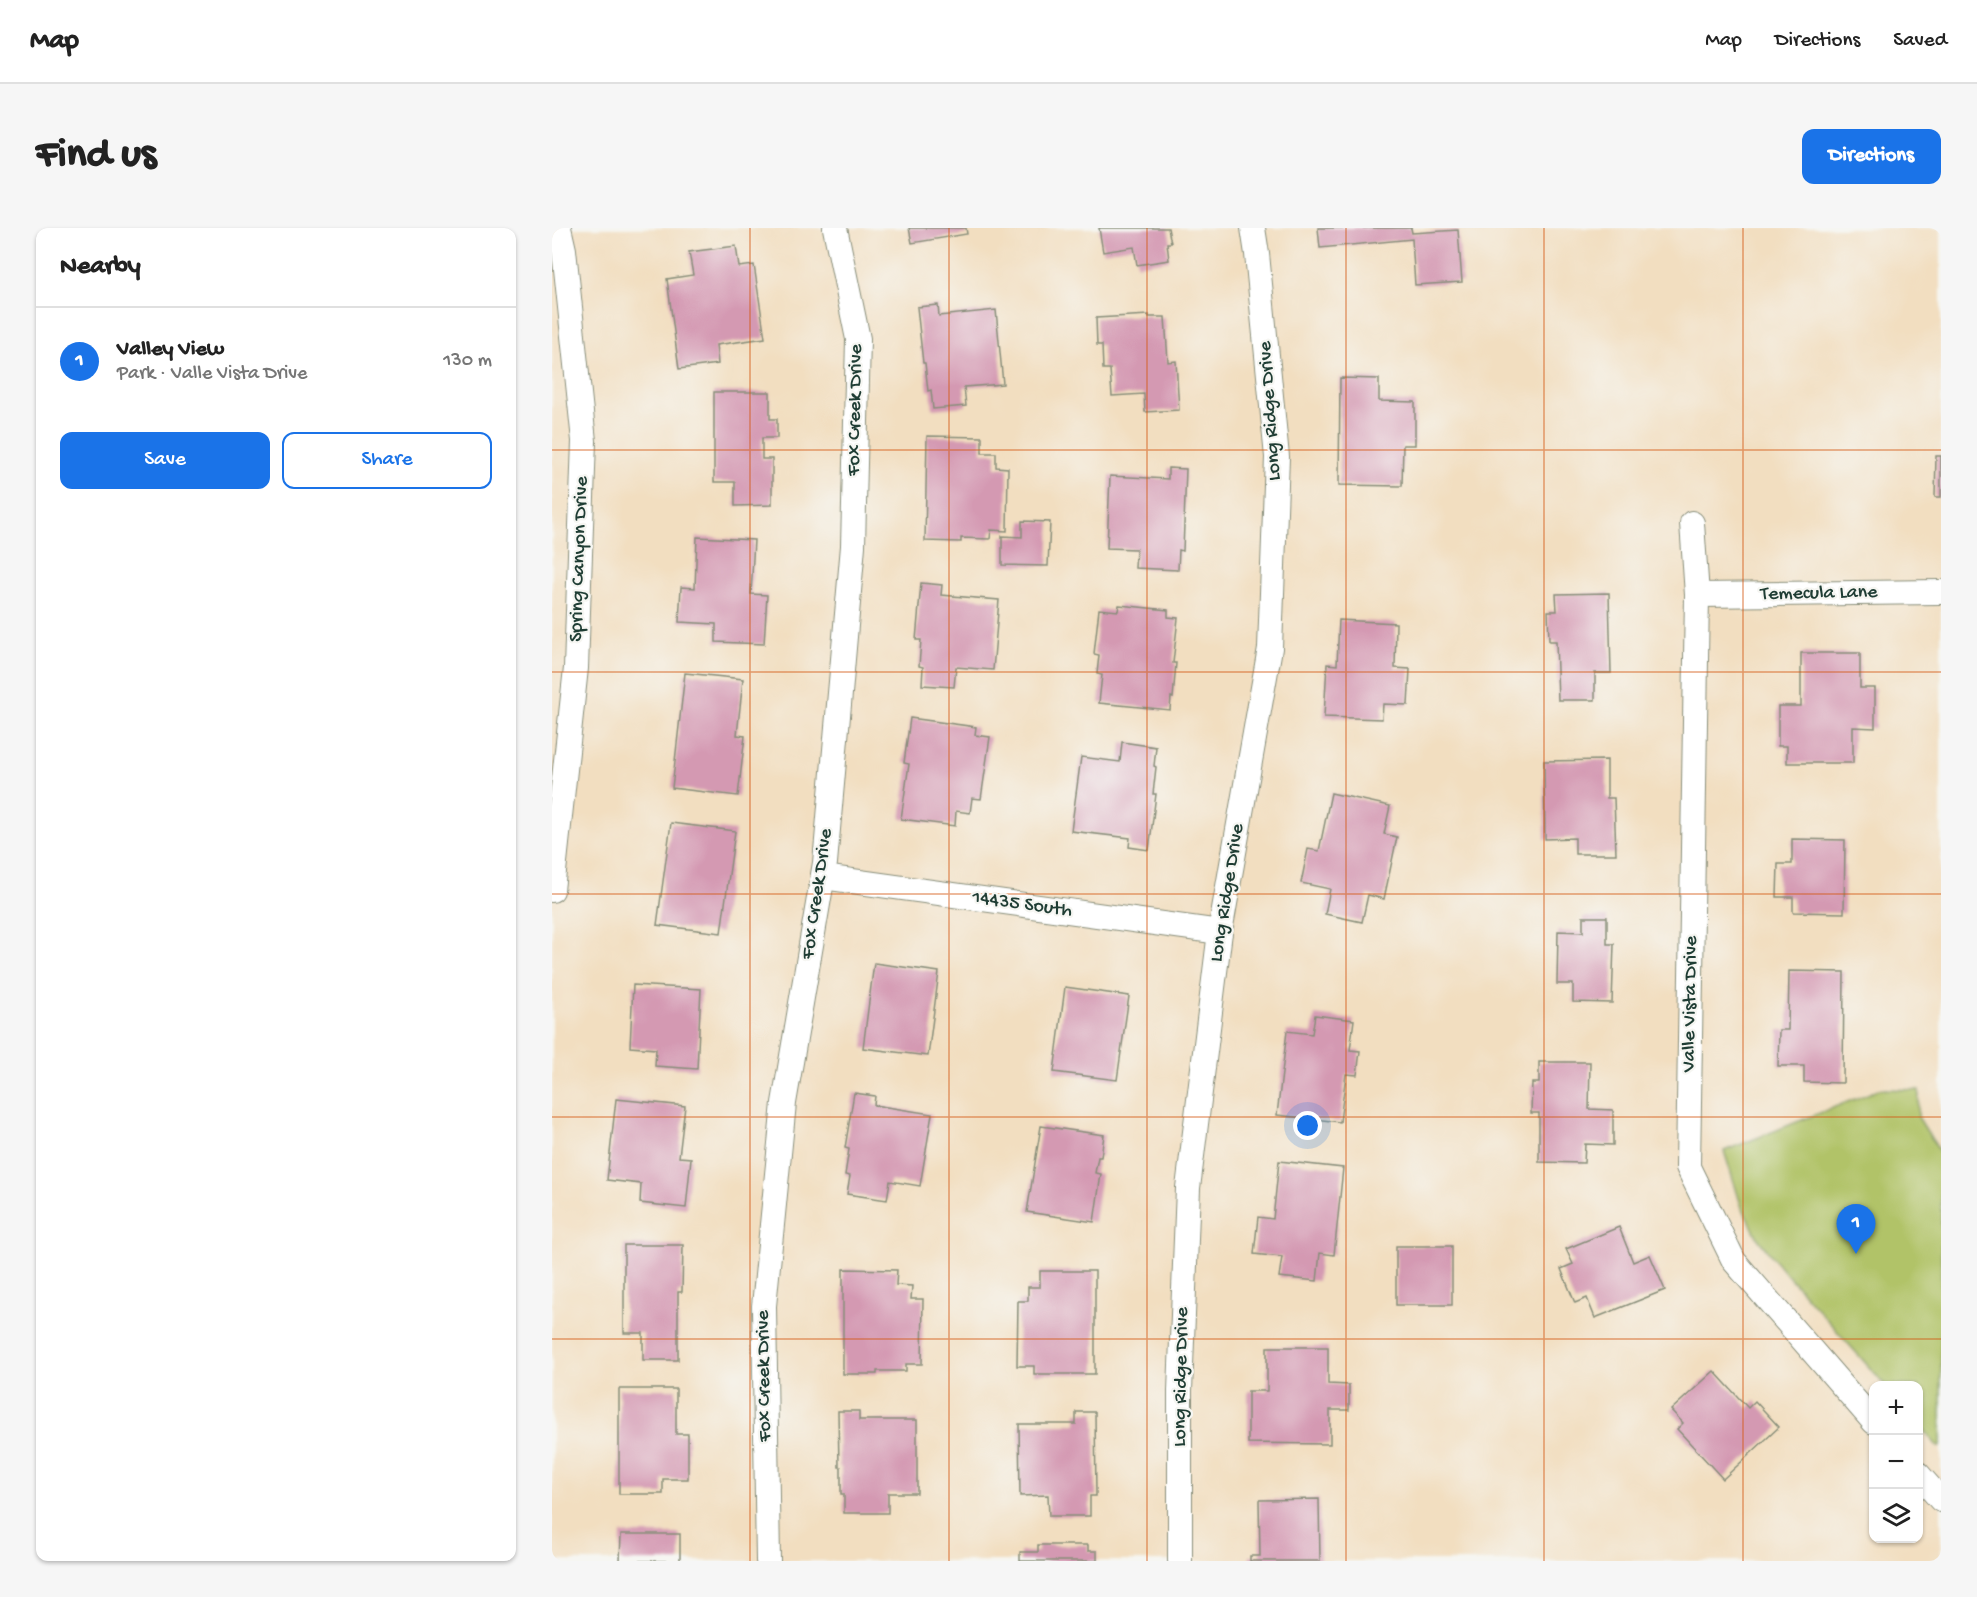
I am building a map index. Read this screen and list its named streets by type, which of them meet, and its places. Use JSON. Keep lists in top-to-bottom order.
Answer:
{
  "streets": {
    "street": [
      "Fox Creek Drive",
      "Long Ridge Drive",
      "Spring Canyon Drive",
      "Temecula Lane",
      "14435 South",
      "Valle Vista Drive"
    ]
  },
  "crossings": [
    ["Fox Creek Drive", "14435 South"],
    ["Long Ridge Drive", "14435 South"],
    ["Temecula Lane", "Valle Vista Drive"]
  ],
  "page": {
    "header": "Map",
    "nav": ["Map", "Directions", "Saved"],
    "buttons": [
      "Directions",
      ["Save", "Share"]
    ],
    "title": "Find us",
    "heading": "Nearby",
    "list": [
      {
        "mark": "1",
        "name": "Valley View",
        "note": "Park · Valle Vista Drive",
        "value": "130 m"
      }
    ],
    "pins": "1",
    "map_buttons": ["+", "−"]
  }
}
